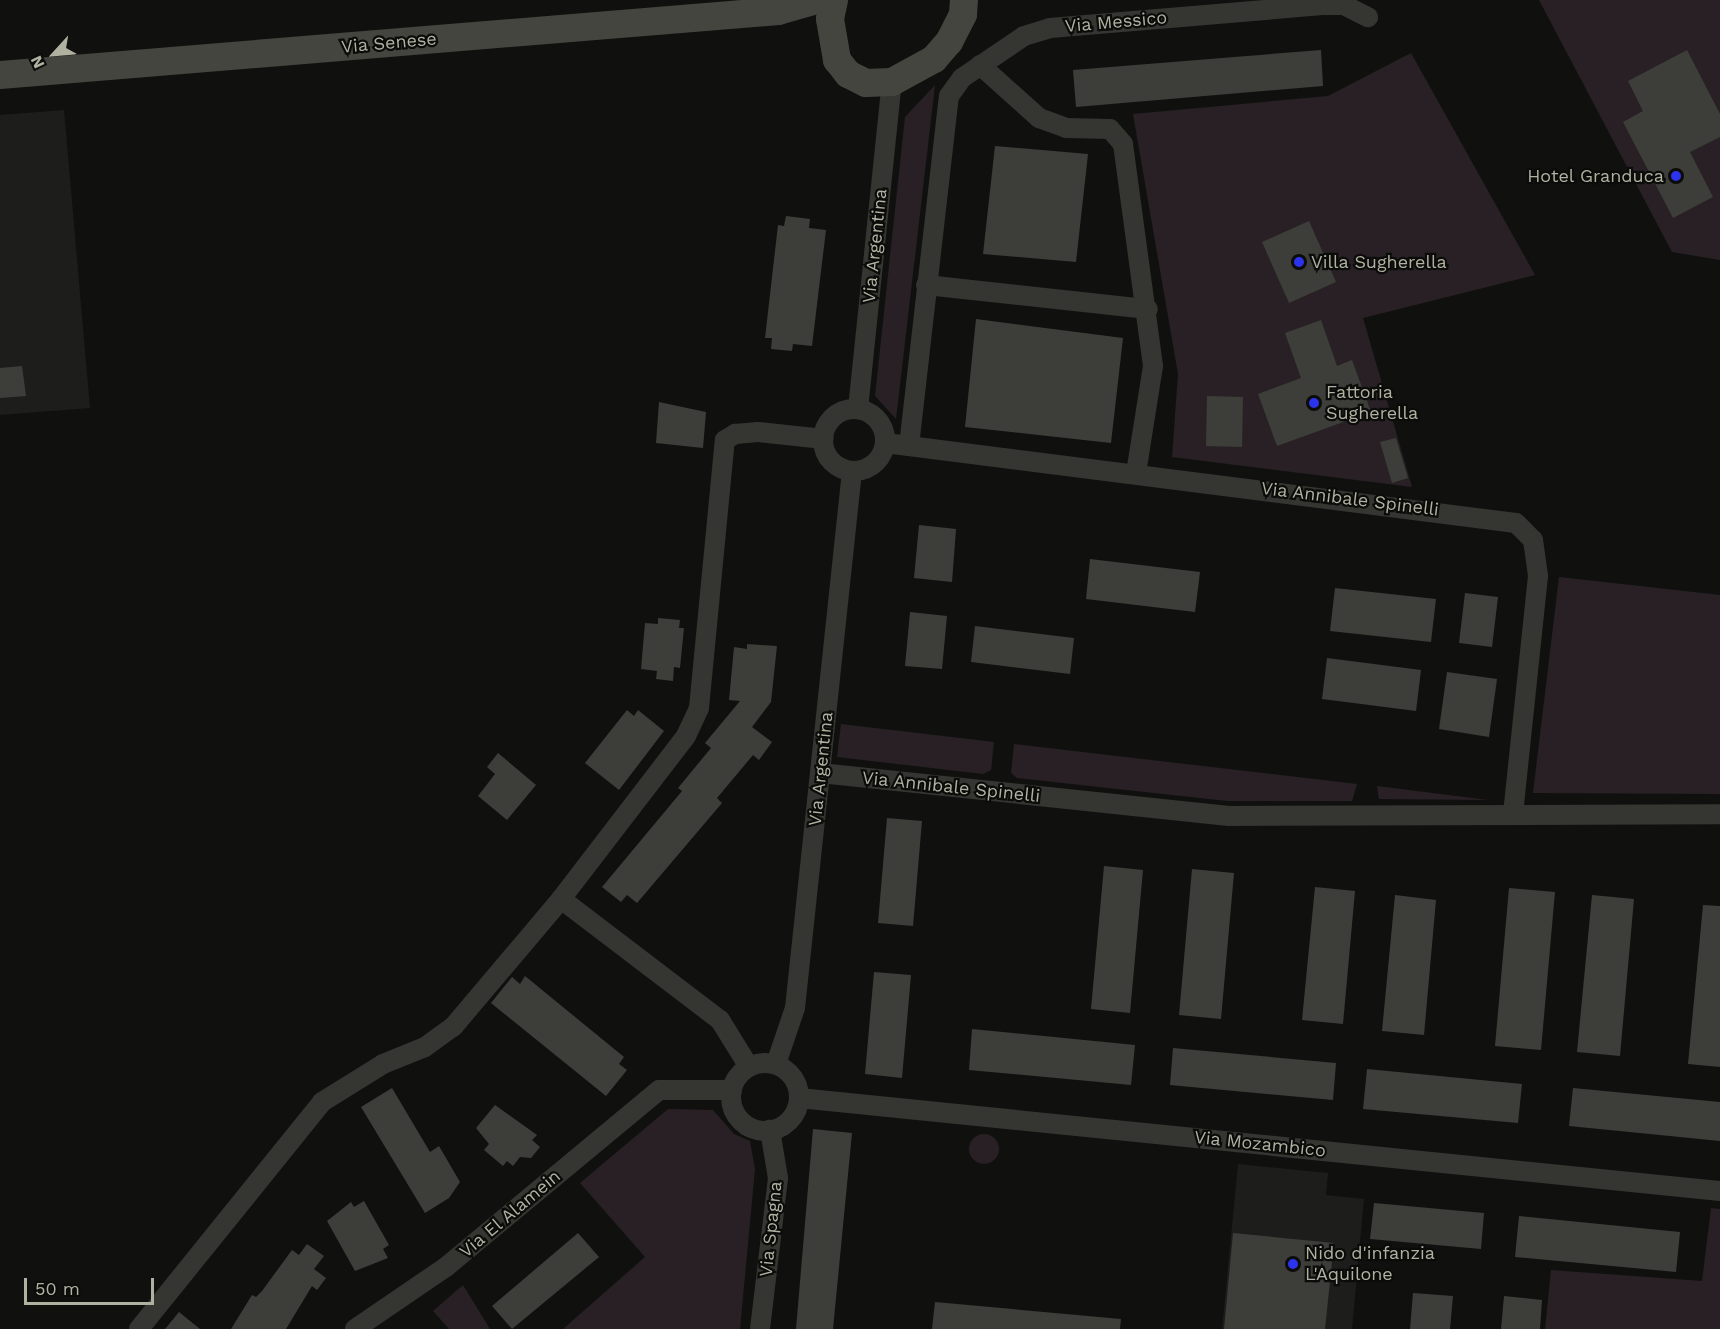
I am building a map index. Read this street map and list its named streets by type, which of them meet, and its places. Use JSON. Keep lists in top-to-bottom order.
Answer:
{
  "streets": {
    "main road": ["Via Senese"],
    "street": [
      "Via Messico",
      "Via Argentina",
      "Via Annibale Spinelli",
      "Via Mozambico",
      "Via El Alamein",
      "Via Spagna"
    ]
  },
  "crossings": [
    ["Via Messico", "Via Annibale Spinelli"],
    ["Via Argentina", "Via Annibale Spinelli"],
    ["Via Argentina", "Via Mozambico"],
    ["Via Argentina", "Via El Alamein"],
    ["Via Argentina", "Via Spagna"],
    ["Via Mozambico", "Via El Alamein"],
    ["Via Mozambico", "Via Spagna"],
    ["Via El Alamein", "Via Spagna"]
  ],
  "places": [
    "Hotel Granduca",
    "Villa Sugherella",
    "Fattoria Sugherella",
    "Nido d'infanzia L'Aquilone"
  ],
  "scale_bar": "50 m",
  "north": "bottom left"
}
